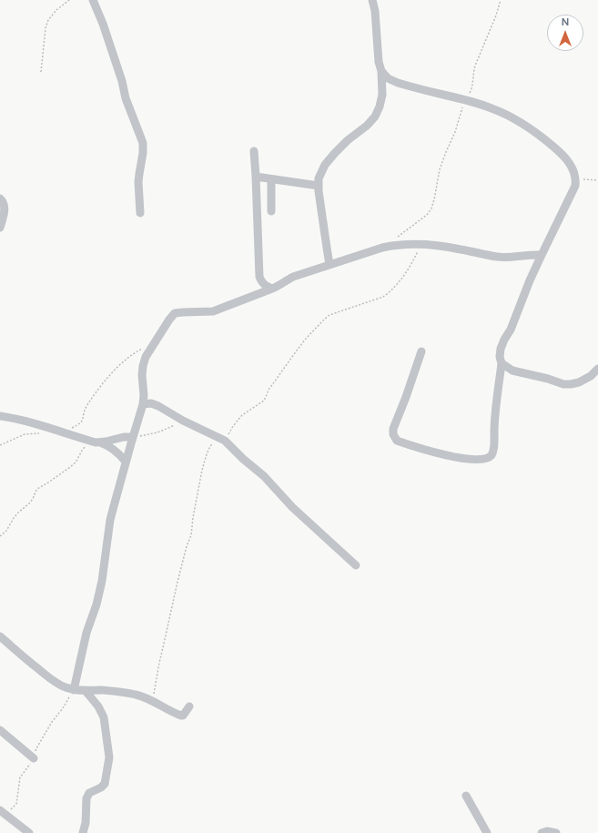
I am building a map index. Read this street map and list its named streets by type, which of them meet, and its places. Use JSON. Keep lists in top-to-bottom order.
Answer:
{
  "north": "top"
}
